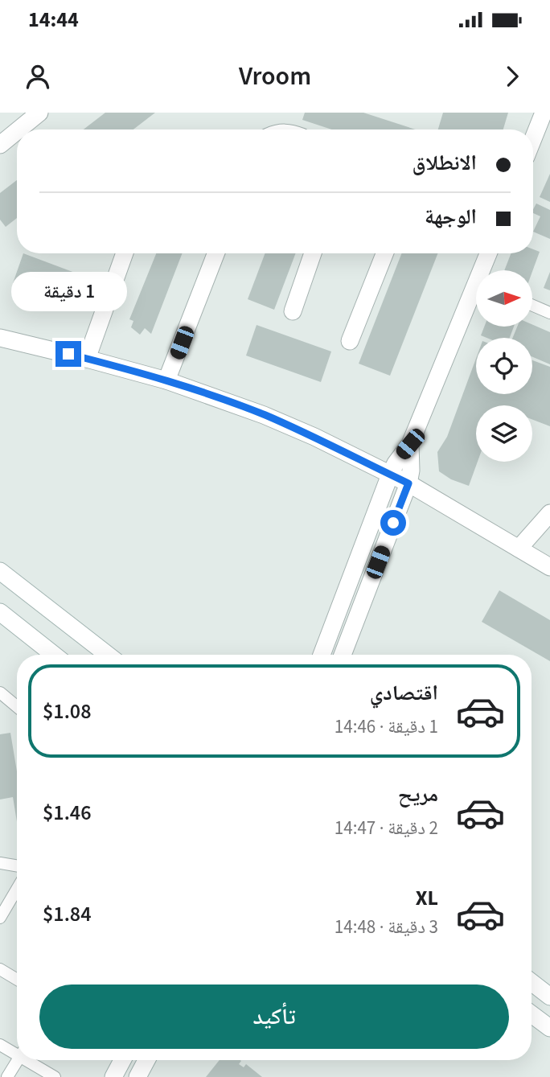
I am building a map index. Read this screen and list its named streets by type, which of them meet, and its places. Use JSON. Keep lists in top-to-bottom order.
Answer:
{
  "north": "right",
  "page": {
    "status": "14:44",
    "header": "Vroom",
    "banner": ["الانطلاق", "الوجهة"],
    "bubble": "1 دقيقة",
    "list": [
      {
        "name": "اقتصادي",
        "note": "1 دقيقة · 14:46",
        "value": "$1.08"
      },
      {
        "name": "مريح",
        "note": "2 دقيقة · 14:47",
        "value": "$1.46"
      },
      {
        "name": "XL",
        "note": "3 دقيقة · 14:48",
        "value": "$1.84"
      }
    ],
    "buttons": "تأكيد"
  }
}
